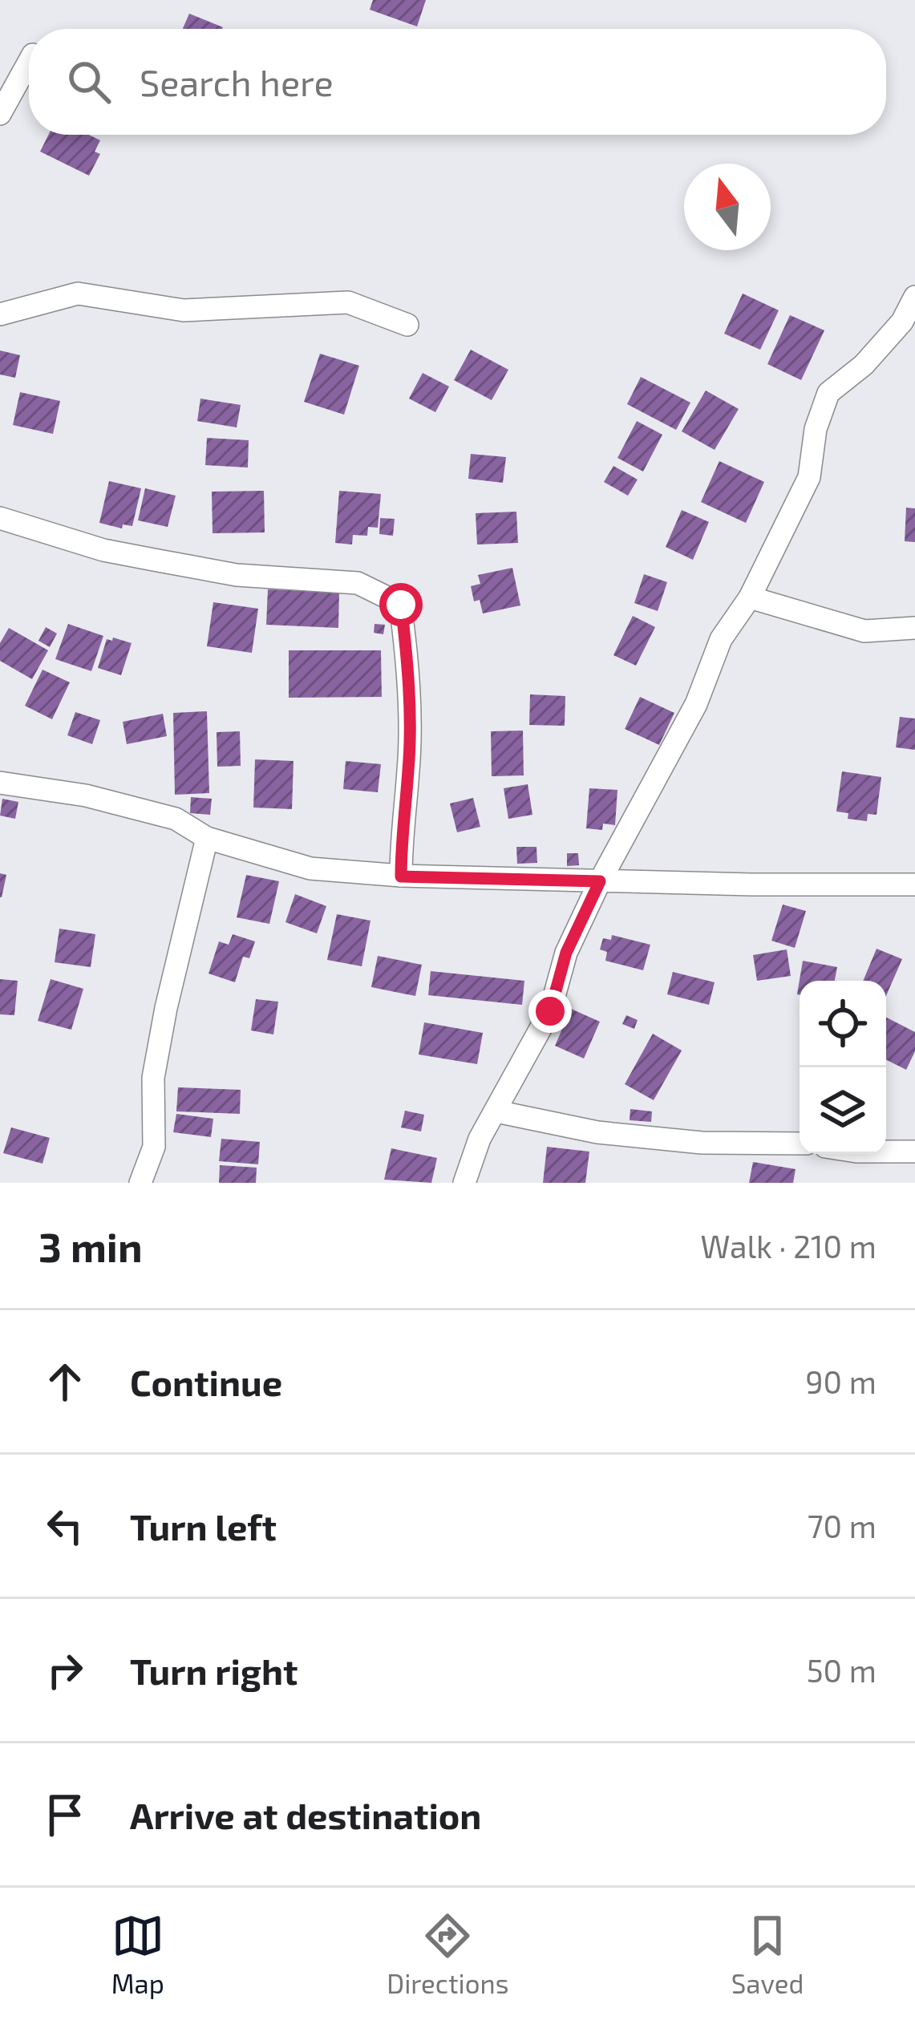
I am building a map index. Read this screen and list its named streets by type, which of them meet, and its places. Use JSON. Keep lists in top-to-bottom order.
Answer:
{
  "north": "top",
  "page": {
    "search": "Search here",
    "heading": ["3 min", "Walk · 210 m"],
    "list": [
      ["Continue", "90 m"],
      ["Turn left", "70 m"],
      ["Turn right", "50 m"],
      "Arrive at destination"
    ],
    "nav": ["Map", "Directions", "Saved"]
  }
}
